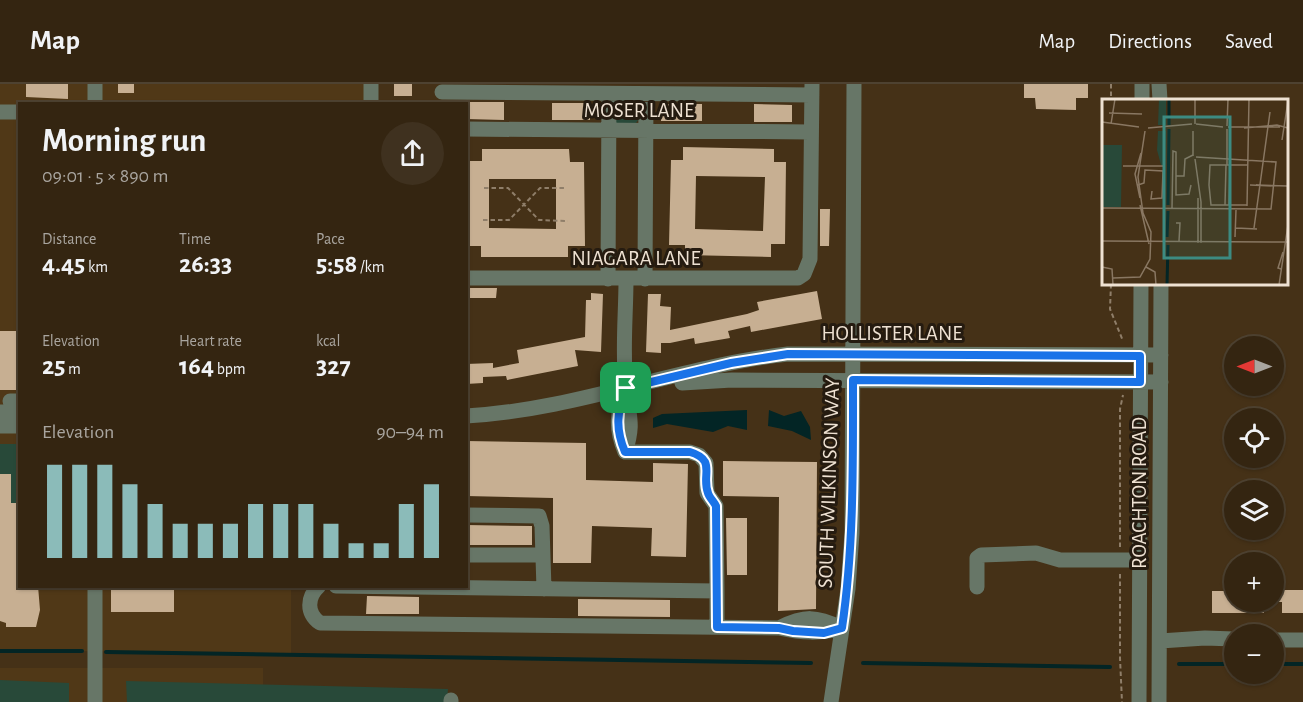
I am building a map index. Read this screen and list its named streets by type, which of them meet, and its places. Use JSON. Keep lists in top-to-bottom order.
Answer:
{
  "streets": {
    "street": [
      "MOSER LANE",
      "NIAGARA LANE",
      "HOLLISTER LANE",
      "SOUTH WILKINSON WAY",
      "ROACHTON ROAD"
    ]
  },
  "crossings": [
    ["MOSER LANE", "NIAGARA LANE"],
    ["HOLLISTER LANE", "SOUTH WILKINSON WAY"],
    ["HOLLISTER LANE", "ROACHTON ROAD"]
  ],
  "north": "left",
  "page": {
    "header": "Map",
    "nav": ["Map", "Directions", "Saved"],
    "heading": ["Morning run", "09:01 · 5 × 890 m"],
    "stats": [
      ["Distance", "4.45 km"],
      ["Time", "26:33"],
      ["Pace", "5:58 /km"],
      ["Elevation", "25 m"],
      ["Heart rate", "164 bpm"],
      ["kcal", "327"]
    ],
    "map_buttons": ["+", "−"],
    "chart": ["Elevation", "90–94 m"]
  }
}
